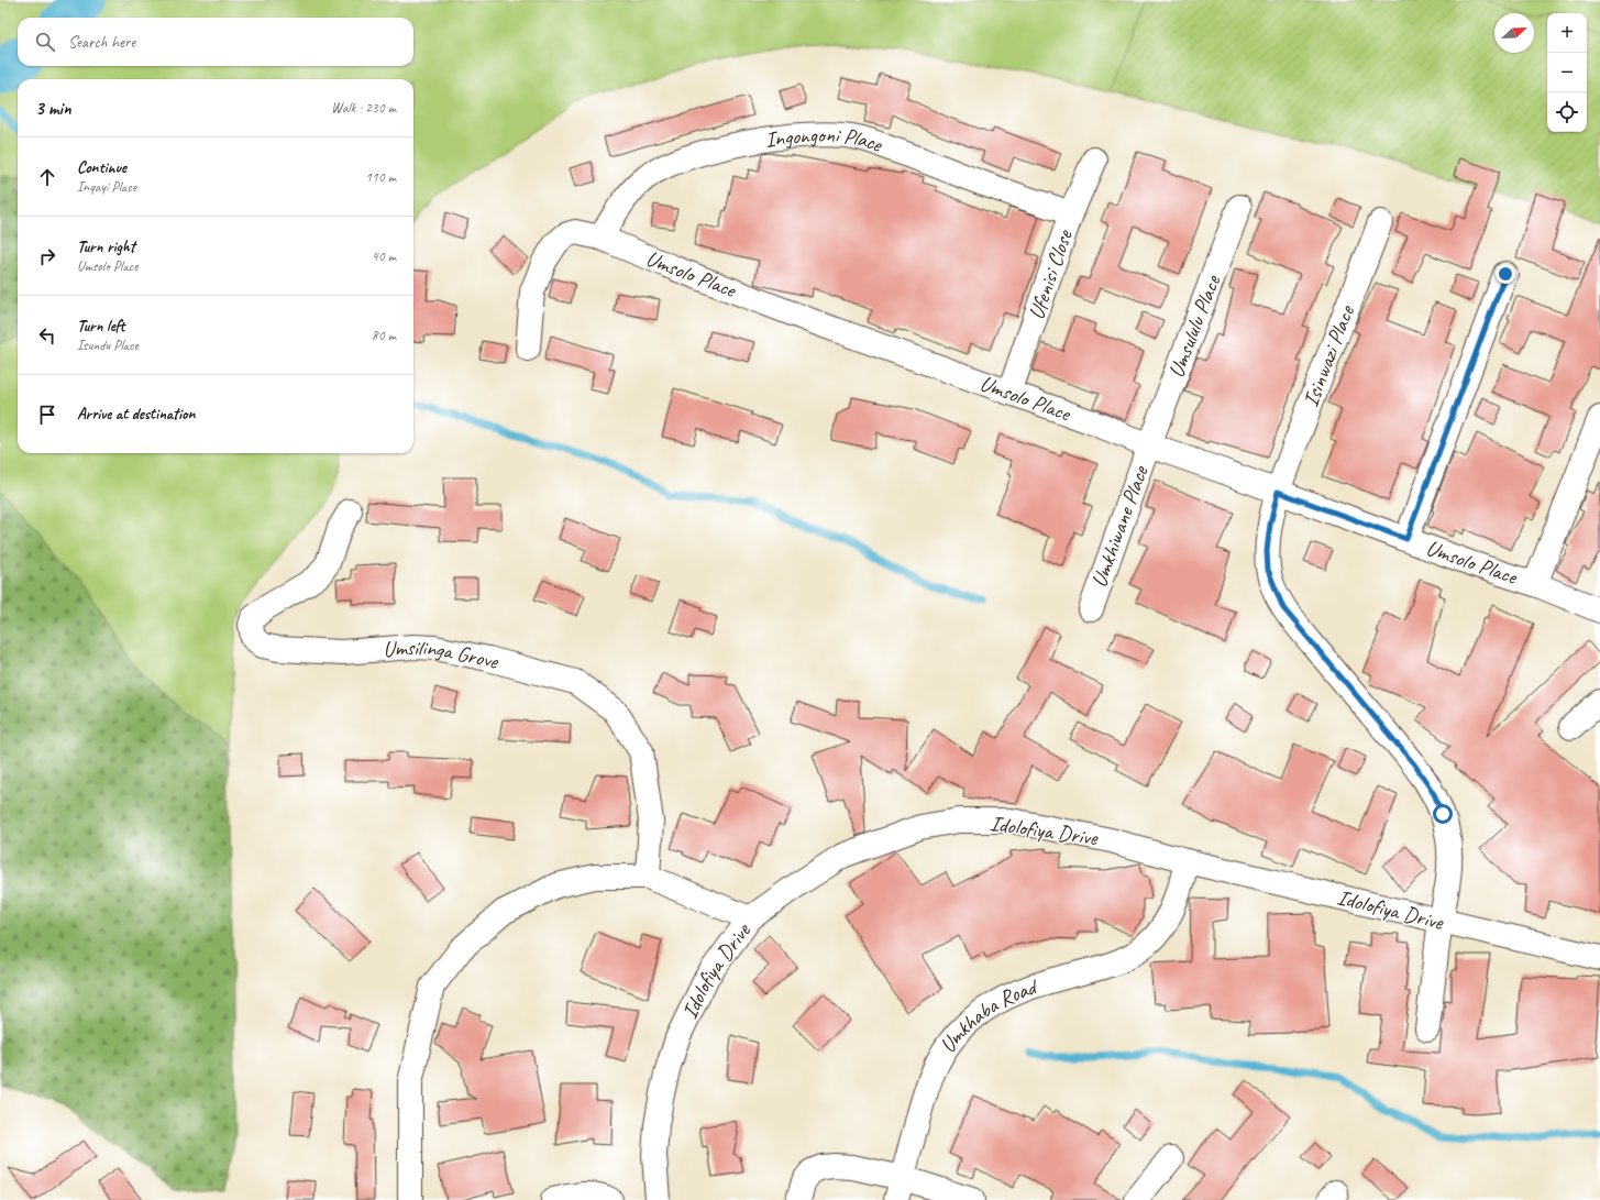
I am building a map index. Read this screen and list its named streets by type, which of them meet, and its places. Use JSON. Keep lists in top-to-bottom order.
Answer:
{
  "streets": {
    "street": [
      "Ingongoni Place",
      "Umsolo Place",
      "Ufenisi Close",
      "Umsululu Place",
      "Isinwazi Place",
      "Umkhiwane Place",
      "Umsilinga Grove",
      "Idolofiya Drive",
      "Umkhaba Road"
    ]
  },
  "crossings": [
    ["Ingongoni Place", "Umsolo Place"],
    ["Ingongoni Place", "Ufenisi Close"],
    ["Umsolo Place", "Ufenisi Close"],
    ["Umsolo Place", "Umsululu Place"],
    ["Umsolo Place", "Isinwazi Place"],
    ["Umsolo Place", "Umkhiwane Place"],
    ["Umsululu Place", "Umkhiwane Place"],
    ["Isinwazi Place", "Idolofiya Drive"],
    ["Idolofiya Drive", "Umkhaba Road"]
  ],
  "north": "top right",
  "page": {
    "map_buttons": ["+", "−"],
    "search": "Search here",
    "heading": ["3 min", "Walk · 230 m"],
    "list": [
      ["Continue", "Inqayi Place", "110 m"],
      ["Turn right", "Umsolo Place", "40 m"],
      ["Turn left", "Isundu Place", "80 m"],
      "Arrive at destination"
    ]
  }
}
